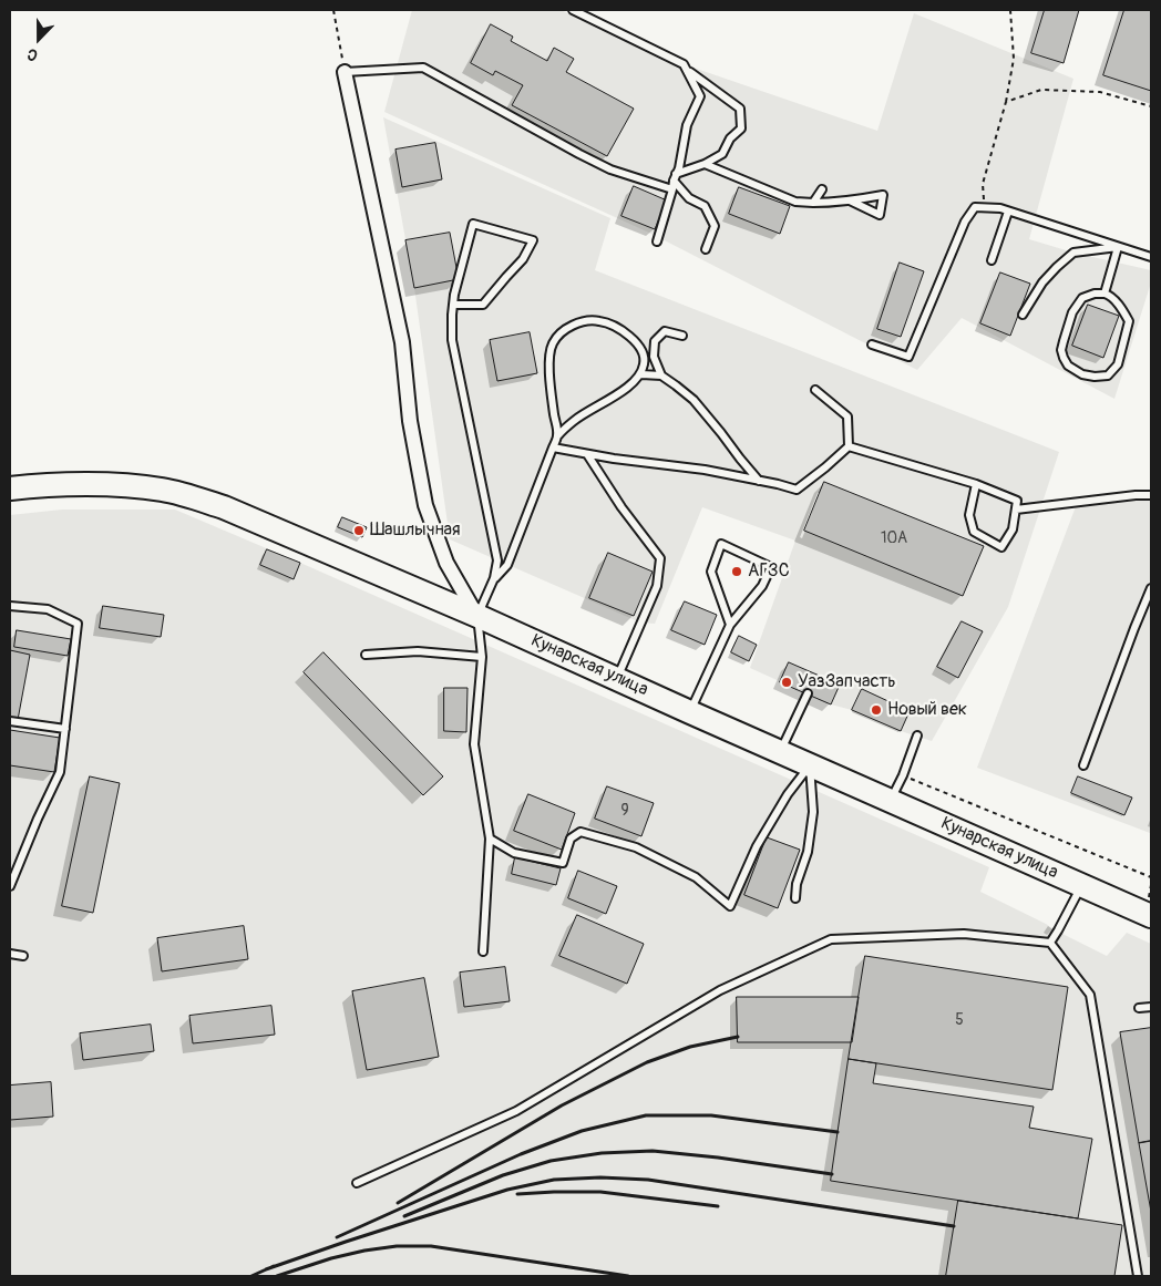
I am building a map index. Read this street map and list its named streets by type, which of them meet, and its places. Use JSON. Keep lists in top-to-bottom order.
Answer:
{
  "streets": {
    "main road": ["Кунарская улица"]
  },
  "places": [
    "Шашлычная",
    "АГЗС",
    "УазЗапчасть",
    "Новый век"
  ],
  "house_numbers": ["10А", "9", "5"],
  "north": "bottom"
}
